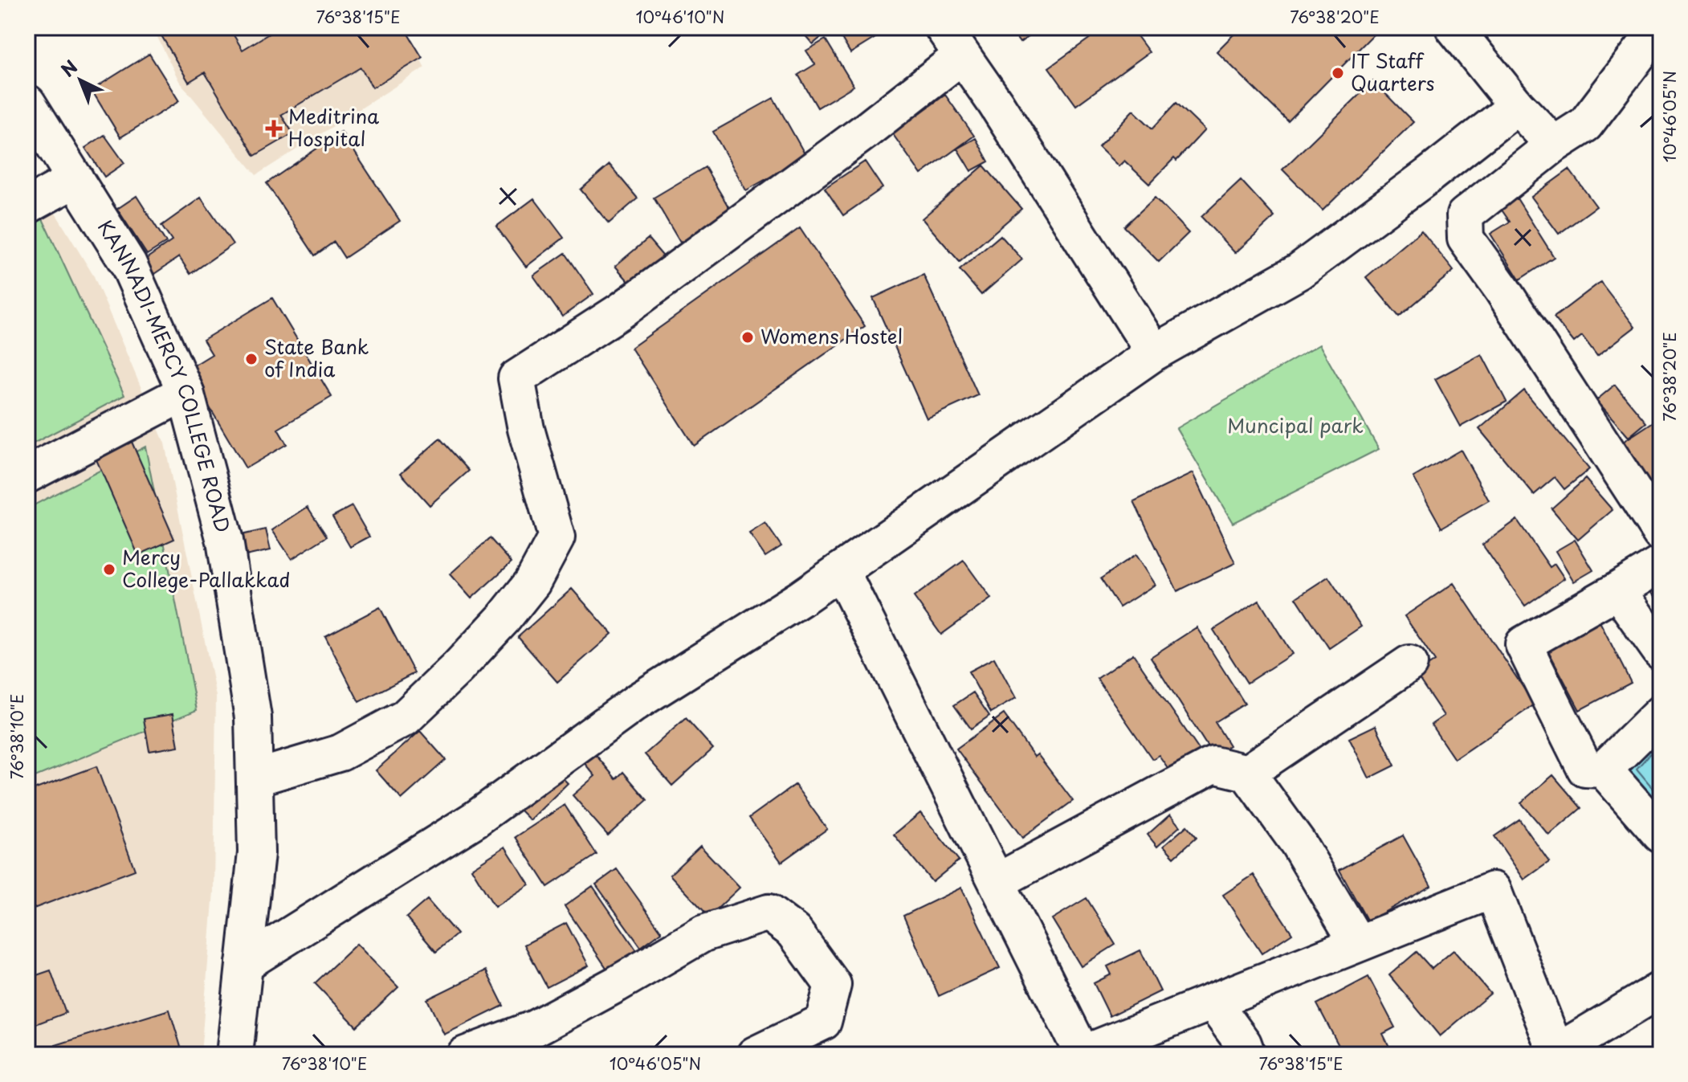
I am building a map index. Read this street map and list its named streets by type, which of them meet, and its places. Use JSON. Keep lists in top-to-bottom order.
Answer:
{
  "streets": {
    "street": ["KANNADI-MERCY COLLEGE ROAD"]
  },
  "parks": ["Muncipal park"],
  "places": {
    "other": [
      "IT Staff Quarters",
      "Womens Hostel",
      "State Bank of India",
      "Mercy College-Pallakkad"
    ],
    "health": ["Meditrina Hospital"]
  },
  "north": "top left",
  "coordinates": [
    "76°38'15\"E",
    "10°46'10\"N",
    "76°38'20\"E",
    "10°46'05\"N",
    "76°38'10\"E"
  ]
}
